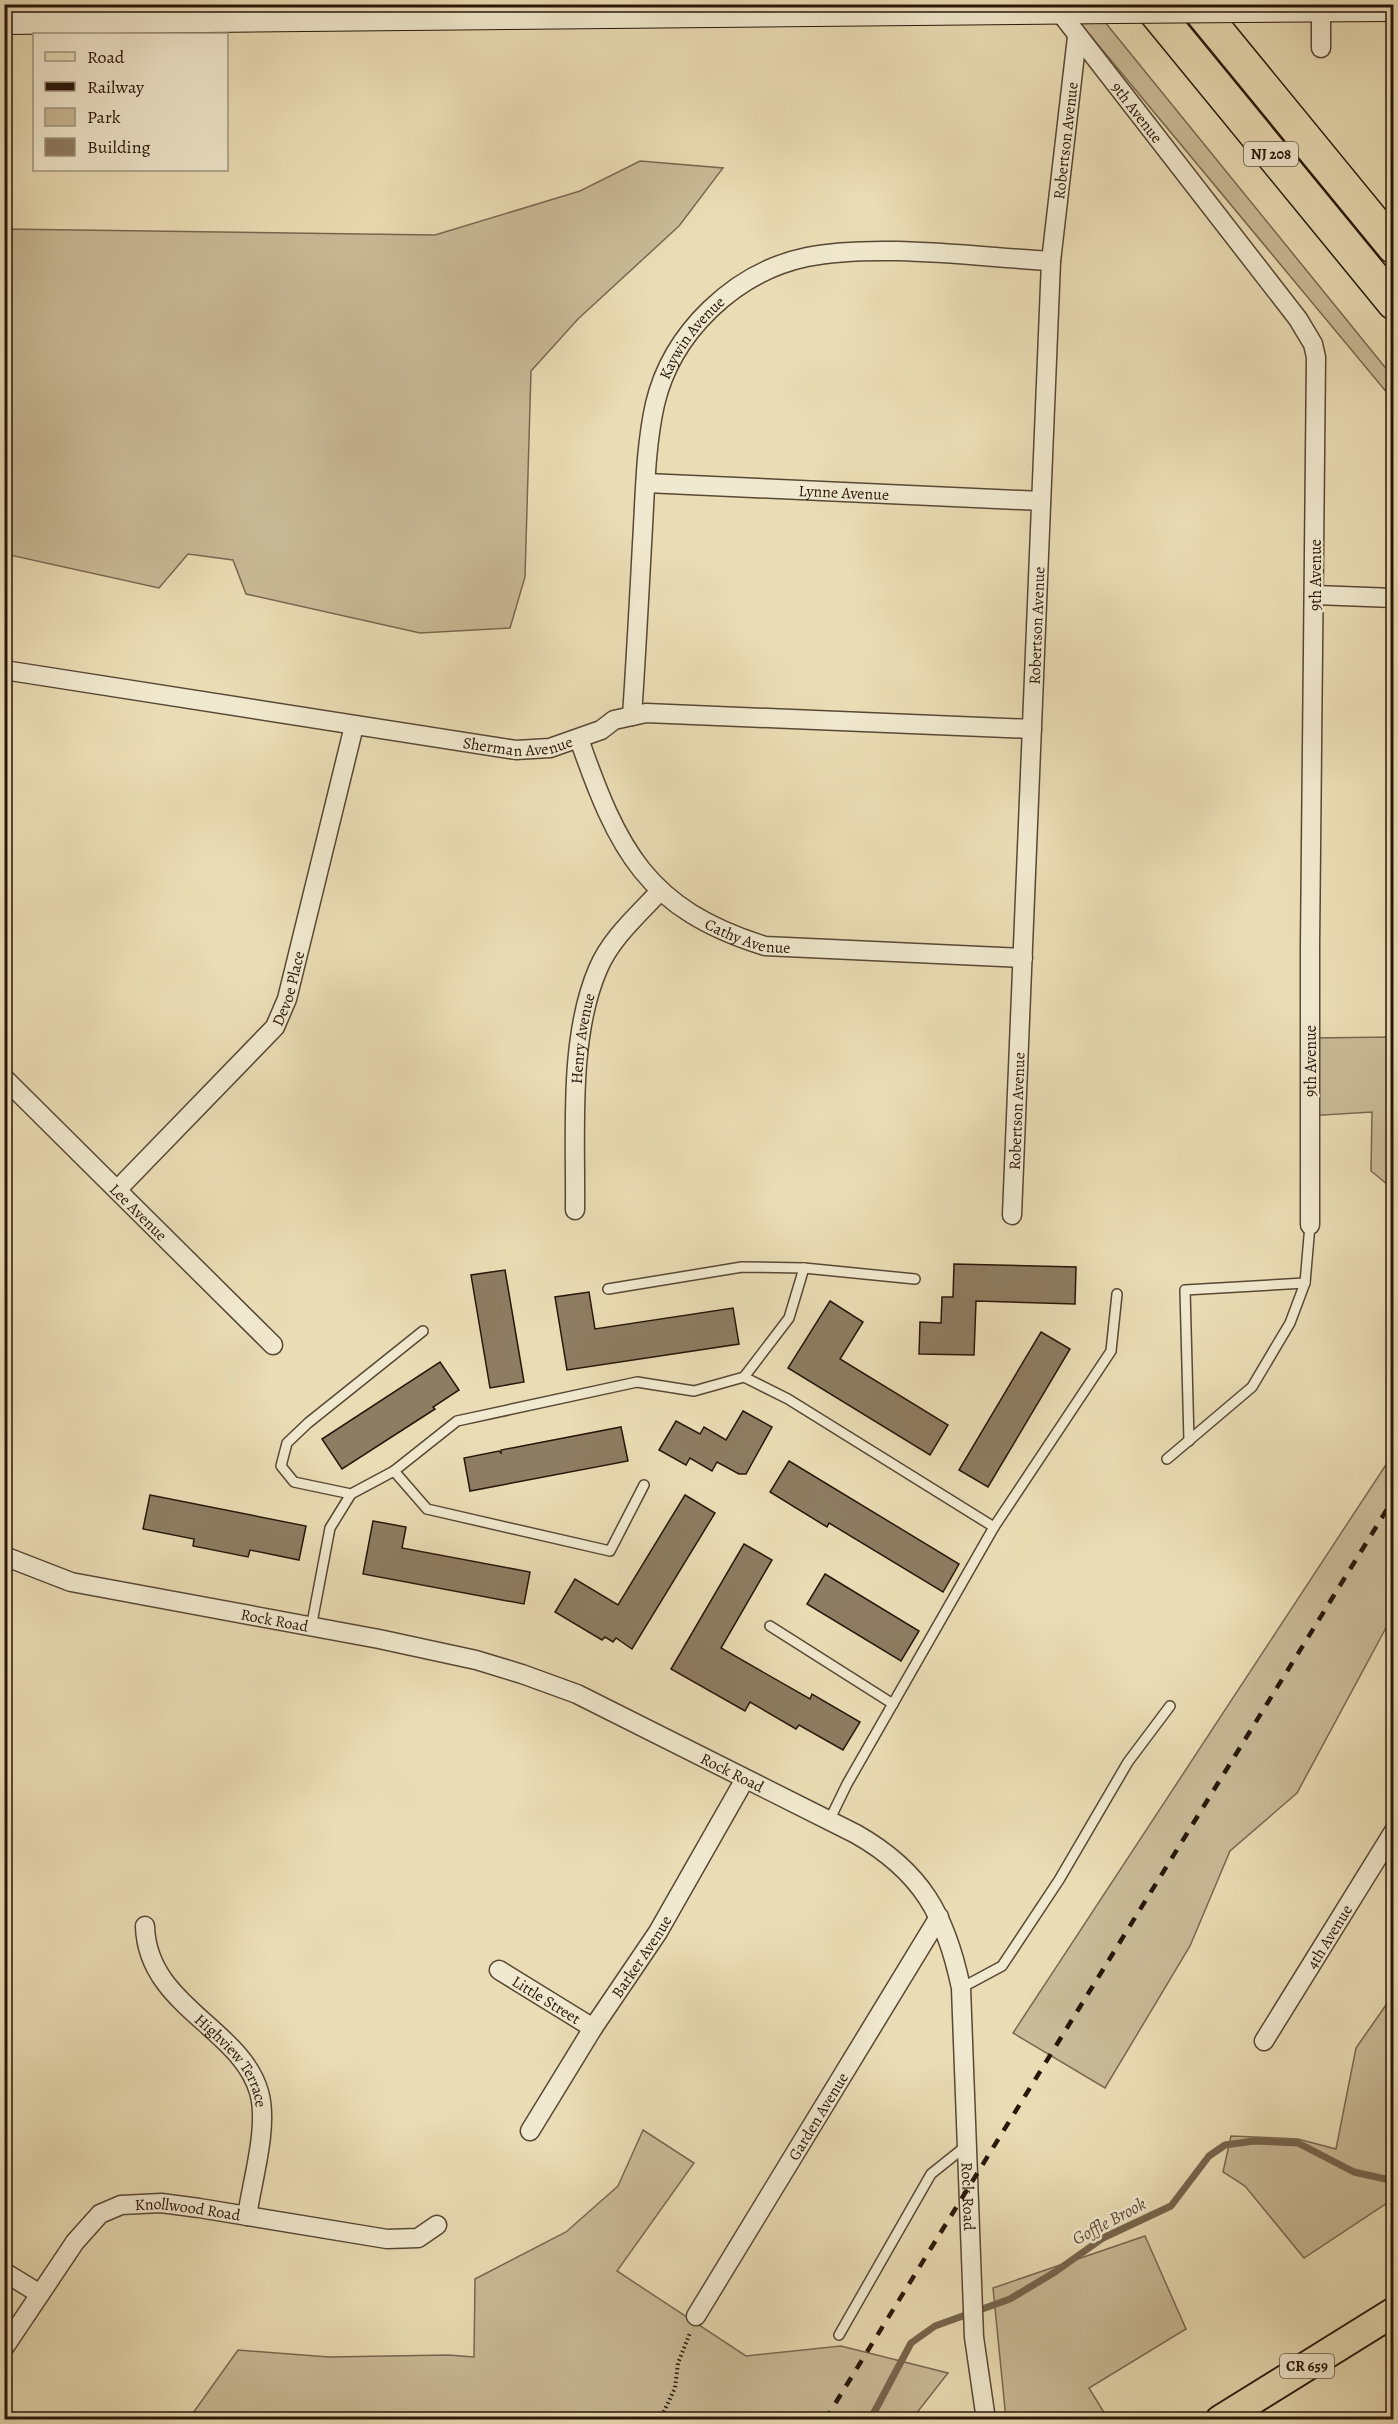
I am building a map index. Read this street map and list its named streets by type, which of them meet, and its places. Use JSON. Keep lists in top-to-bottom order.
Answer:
{
  "streets": {
    "highway": ["NJ 208"],
    "main road": ["CR 659"],
    "street": [
      "9th Avenue",
      "Robertson Avenue",
      "Kaywin Avenue",
      "Lynne Avenue",
      "Sherman Avenue",
      "Cathy Avenue",
      "Devoe Place",
      "Henry Avenue",
      "Lee Avenue",
      "Rock Road",
      "4th Avenue",
      "Barker Avenue",
      "Little Street",
      "Highview Terrace",
      "Garden Avenue",
      "Knollwood Road"
    ]
  },
  "crossings": [
    ["9th Avenue", "Robertson Avenue"],
    ["Robertson Avenue", "Kaywin Avenue"],
    ["Robertson Avenue", "Lynne Avenue"],
    ["Robertson Avenue", "Sherman Avenue"],
    ["Robertson Avenue", "Cathy Avenue"],
    ["Kaywin Avenue", "Lynne Avenue"],
    ["Kaywin Avenue", "Sherman Avenue"],
    ["Sherman Avenue", "Cathy Avenue"],
    ["Sherman Avenue", "Devoe Place"],
    ["Cathy Avenue", "Henry Avenue"],
    ["Devoe Place", "Lee Avenue"],
    ["Rock Road", "Barker Avenue"],
    ["Rock Road", "Garden Avenue"],
    ["Barker Avenue", "Little Street"],
    ["Highview Terrace", "Knollwood Road"]
  ],
  "water": ["Goffle Brook"],
  "legend": [
    "Road",
    "Railway",
    "Park",
    "Building"
  ]
}
